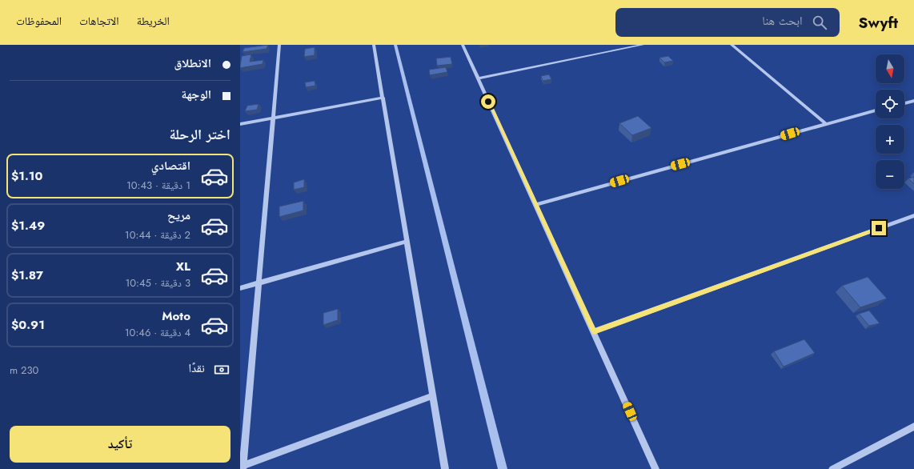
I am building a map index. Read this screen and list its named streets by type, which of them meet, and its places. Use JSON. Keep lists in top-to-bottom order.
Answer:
{
  "north": "bottom",
  "page": {
    "header": "Swyft",
    "search": "ابحث هنا",
    "nav": ["الخريطة", "الاتجاهات", "المحفوظات"],
    "banner": ["الانطلاق", "الوجهة"],
    "map_buttons": ["+", "−"],
    "heading": "اختر الرحلة",
    "list": [
      {
        "name": "اقتصادي",
        "note": "1 دقيقة · 10:43",
        "value": "$1.10"
      },
      {
        "name": "مريح",
        "note": "2 دقيقة · 10:44",
        "value": "$1.49"
      },
      {
        "name": "XL",
        "note": "3 دقيقة · 10:45",
        "value": "$1.87"
      },
      {
        "name": "Moto",
        "note": "4 دقيقة · 10:46",
        "value": "$0.91"
      }
    ],
    "pay": ["نقدًا", "230 m"],
    "buttons": "تأكيد"
  }
}
